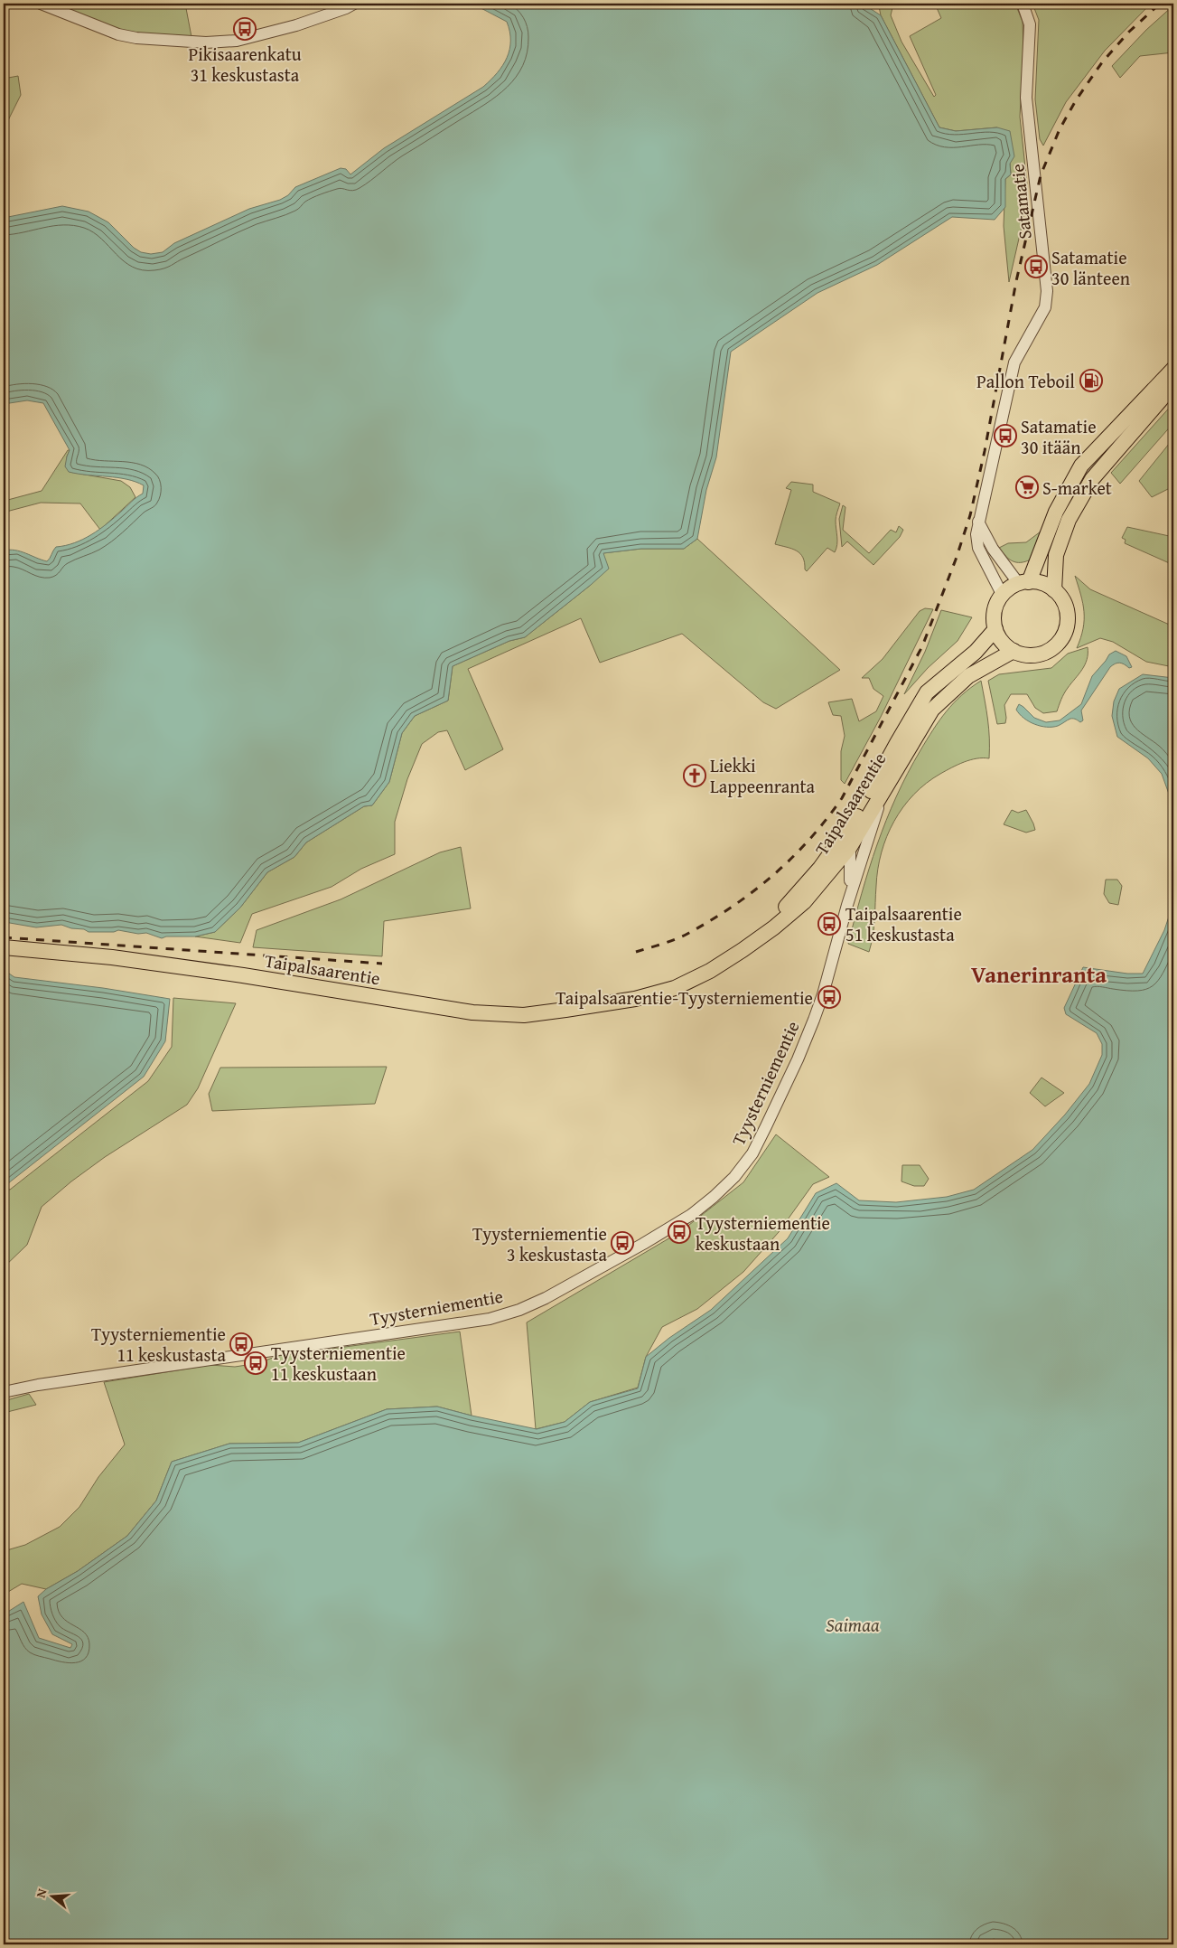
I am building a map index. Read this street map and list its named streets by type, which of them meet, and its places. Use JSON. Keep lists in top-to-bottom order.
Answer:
{
  "streets": {
    "main road": ["Taipalsaarentie"],
    "street": ["Satamatie", "Tyysterniementie"]
  },
  "crossings": [
    ["Satamatie", "Taipalsaarentie"],
    ["Taipalsaarentie", "Tyysterniementie"]
  ],
  "districts": ["Vanerinranta"],
  "water": ["Saimaa"],
  "places": {
    "bus stop": [
      "Pikisaarenkatu 31 keskustasta",
      "Satamatie 30 länteen",
      "Satamatie 30 itään",
      "Taipalsaarentie 51 keskustasta",
      "Taipalsaarentie-Tyysterniementie",
      "Tyysterniementie keskustaan",
      "Tyysterniementie 3 keskustasta",
      "Tyysterniementie 11 keskustasta",
      "Tyysterniementie 11 keskustaan"
    ],
    "fuel station": ["Pallon Teboil"],
    "supermarket": ["S-market"],
    "church": ["Liekki Lappeenranta"]
  },
  "north": "left"
}
